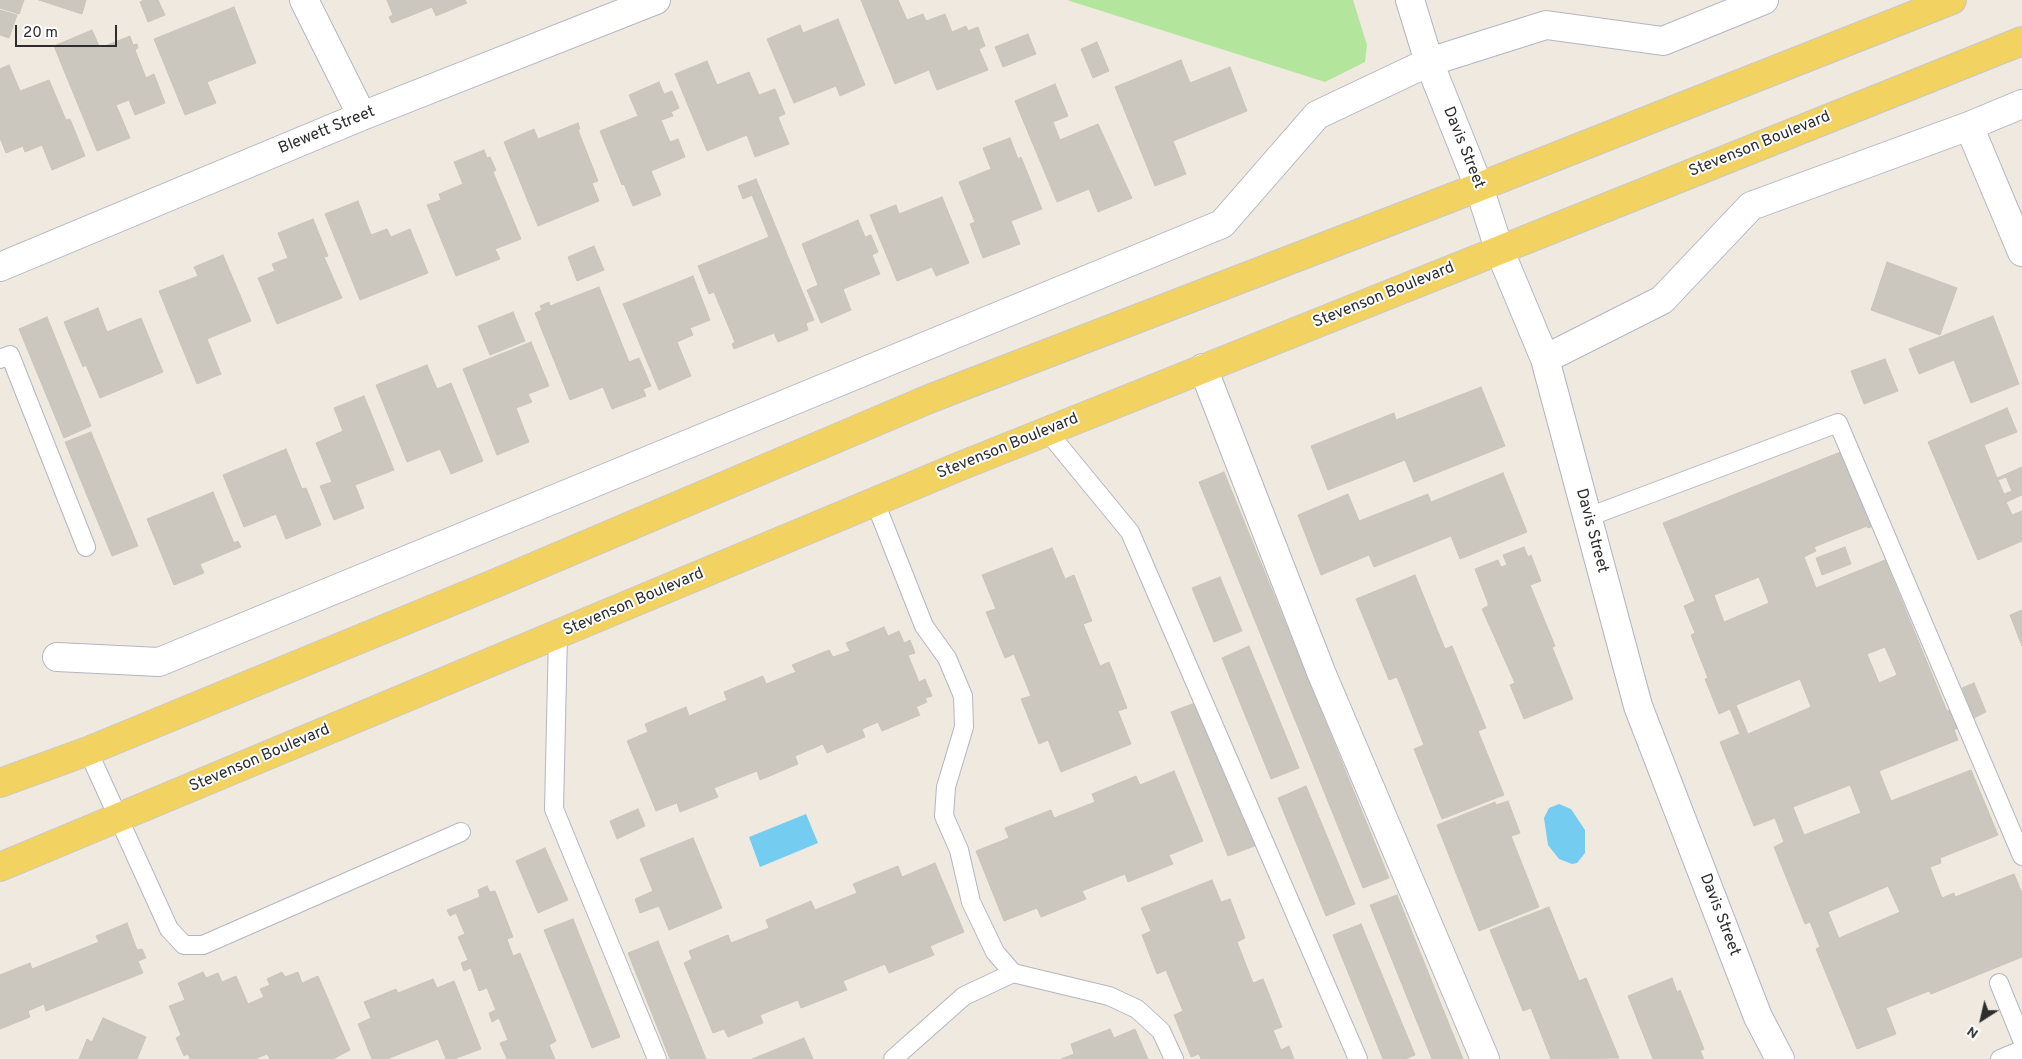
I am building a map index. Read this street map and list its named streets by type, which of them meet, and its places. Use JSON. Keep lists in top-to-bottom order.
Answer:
{
  "streets": {
    "main road": ["Stevenson Boulevard"],
    "street": ["Blewett Street", "Davis Street"]
  },
  "crossings": [
    ["Stevenson Boulevard", "Davis Street"]
  ],
  "scale_bar": "20 m",
  "north": "bottom left"
}
